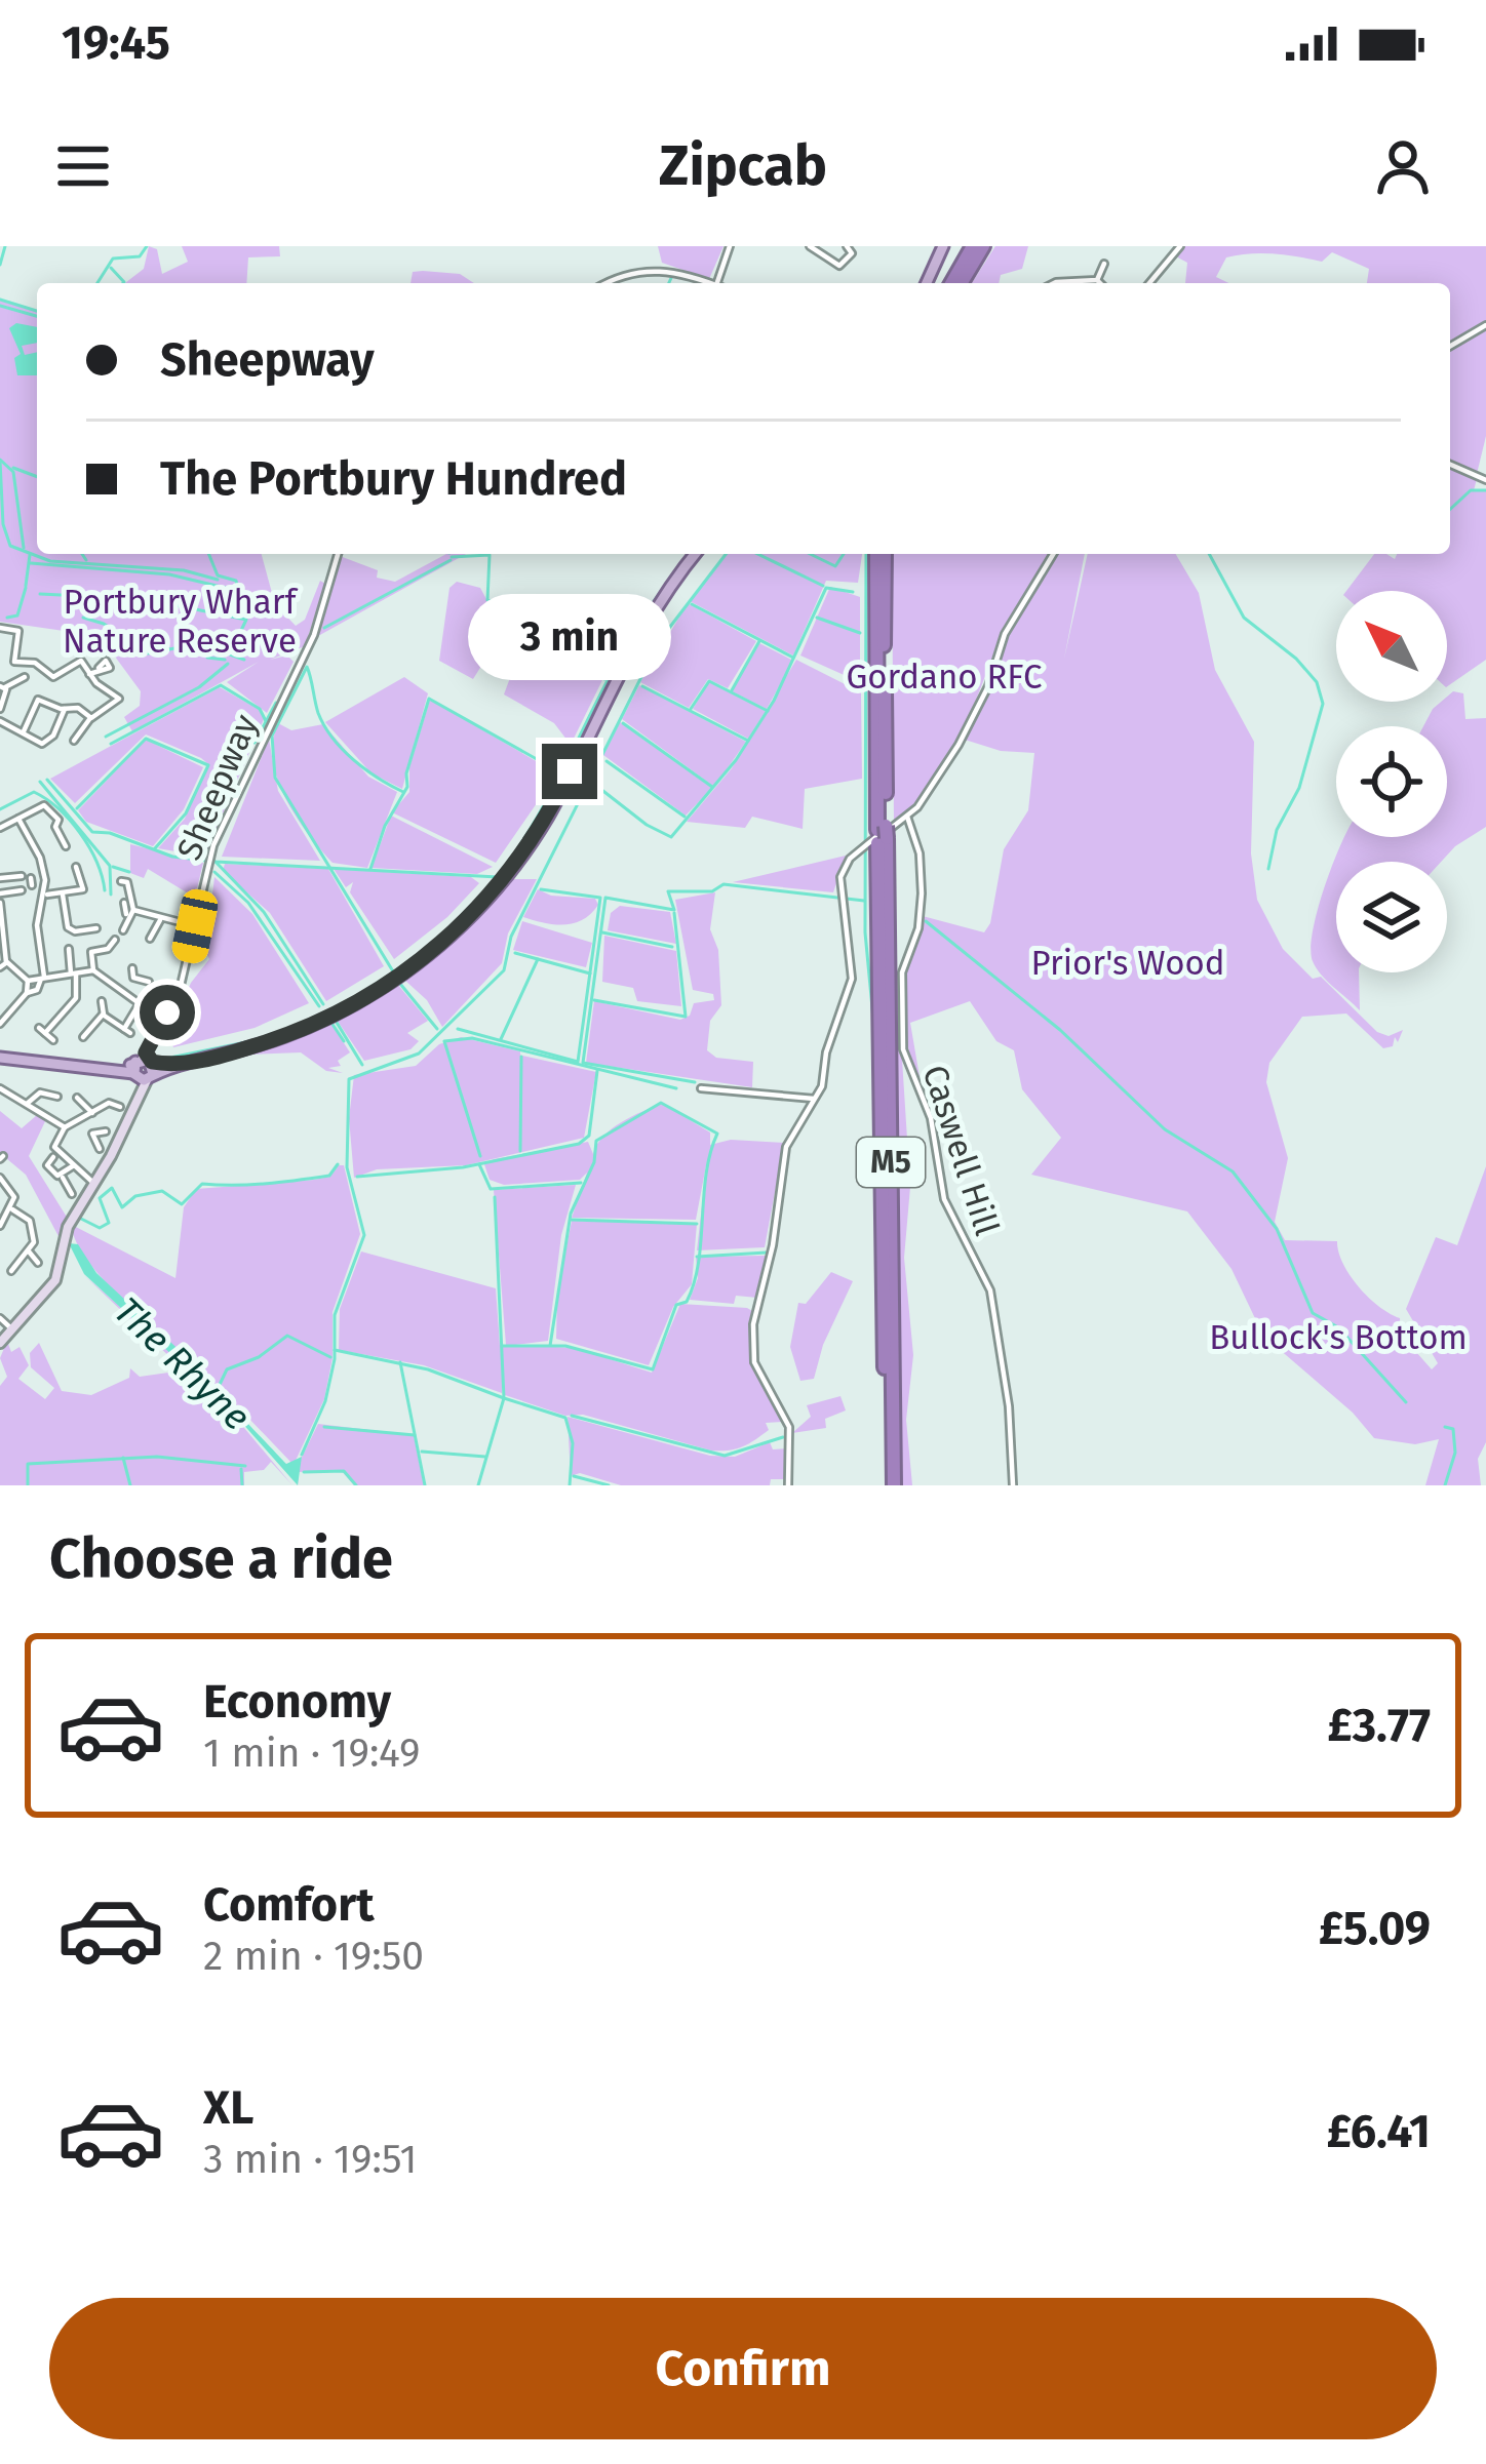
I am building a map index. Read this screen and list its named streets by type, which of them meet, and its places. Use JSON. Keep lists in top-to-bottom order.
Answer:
{
  "streets": {
    "highway": ["M5"],
    "street": ["Sheepway", "Caswell Hill"]
  },
  "water": ["The Rhyne"],
  "parks": [
    "Portbury Wharf Nature Reserve",
    "Gordano RFC",
    "Prior's Wood",
    "Bullock's Bottom"
  ],
  "north": "top left",
  "page": {
    "status": "19:45",
    "header": "Zipcab",
    "banner": ["Sheepway", "The Portbury Hundred"],
    "bubble": "3 min",
    "heading": "Choose a ride",
    "list": [
      {
        "name": "Economy",
        "note": "1 min · 19:49",
        "value": "£3.77"
      },
      {
        "name": "Comfort",
        "note": "2 min · 19:50",
        "value": "£5.09"
      },
      {
        "name": "XL",
        "note": "3 min · 19:51",
        "value": "£6.41"
      }
    ],
    "buttons": "Confirm"
  }
}
